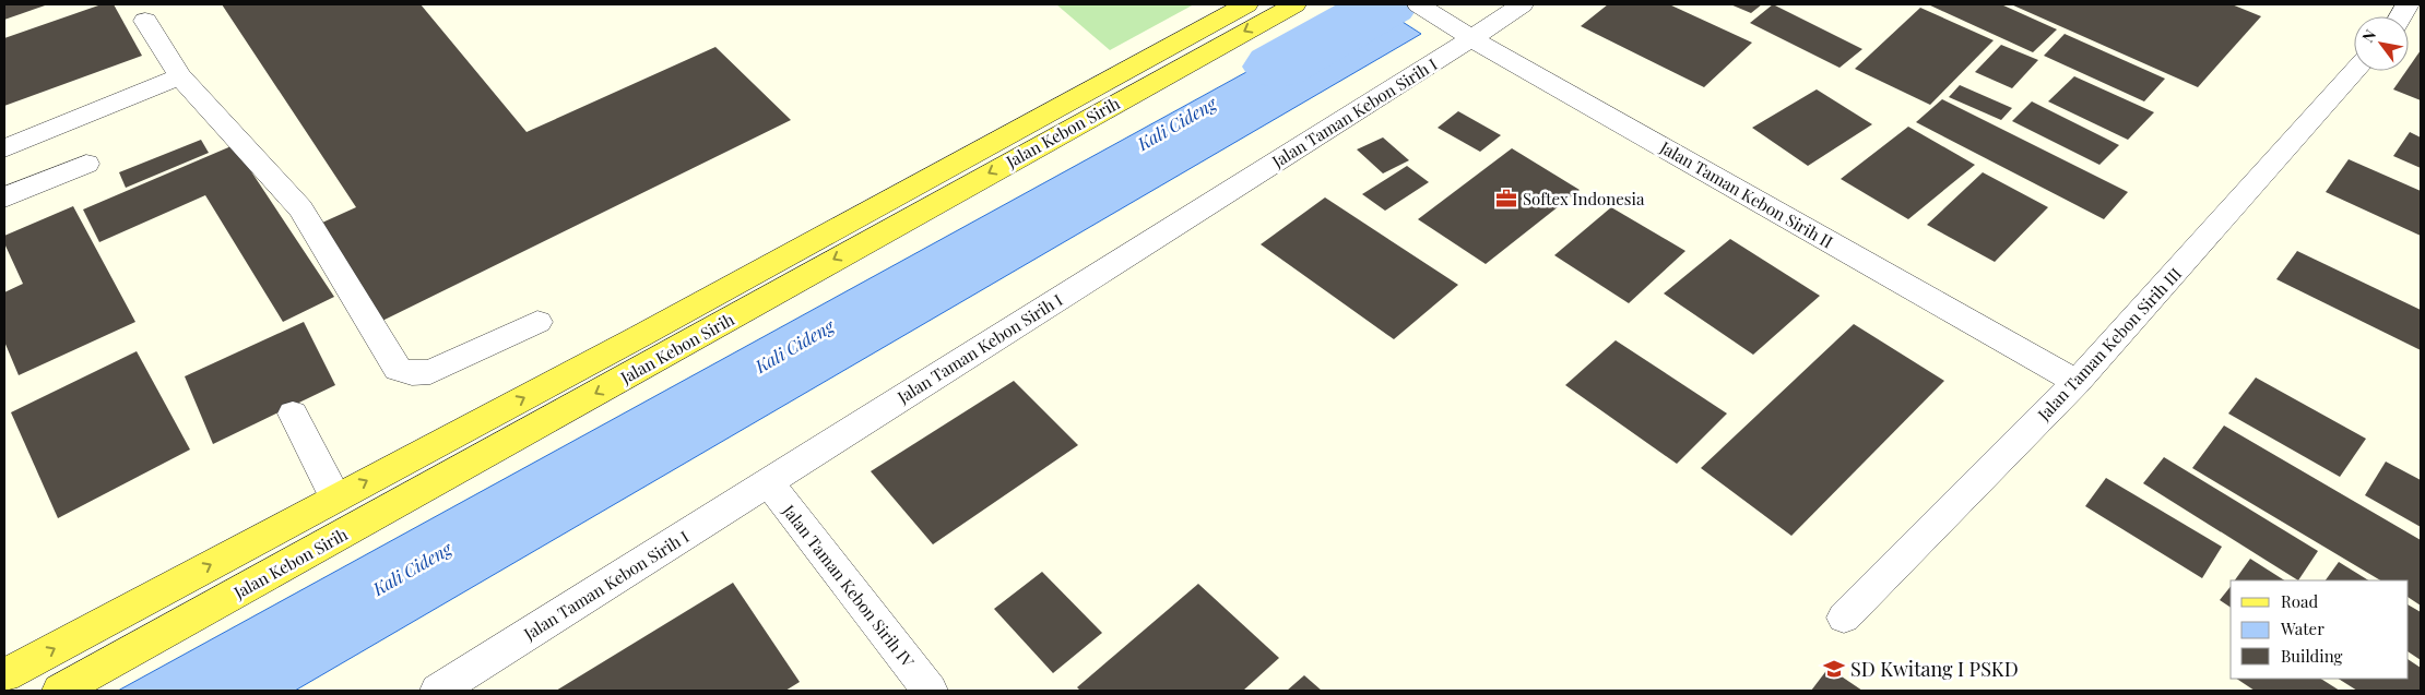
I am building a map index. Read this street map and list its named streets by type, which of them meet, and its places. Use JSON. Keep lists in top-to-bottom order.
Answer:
{
  "streets": {
    "main road": ["Jalan Kebon Sirih"],
    "street": [
      "Jalan Taman Kebon Sirih I",
      "Jalan Taman Kebon Sirih II",
      "Jalan Taman Kebon Sirih III",
      "Jalan Taman Kebon Sirih IV"
    ]
  },
  "crossings": [
    ["Jalan Taman Kebon Sirih I", "Jalan Taman Kebon Sirih II"],
    ["Jalan Taman Kebon Sirih I", "Jalan Taman Kebon Sirih IV"],
    ["Jalan Taman Kebon Sirih II", "Jalan Taman Kebon Sirih III"]
  ],
  "water": ["Kali Cideng"],
  "places": {
    "office": ["Softex Indonesia"],
    "school or university": ["SD Kwitang I PSKD"]
  },
  "legend": ["Road", "Water", "Building"],
  "north": "top left"
}
